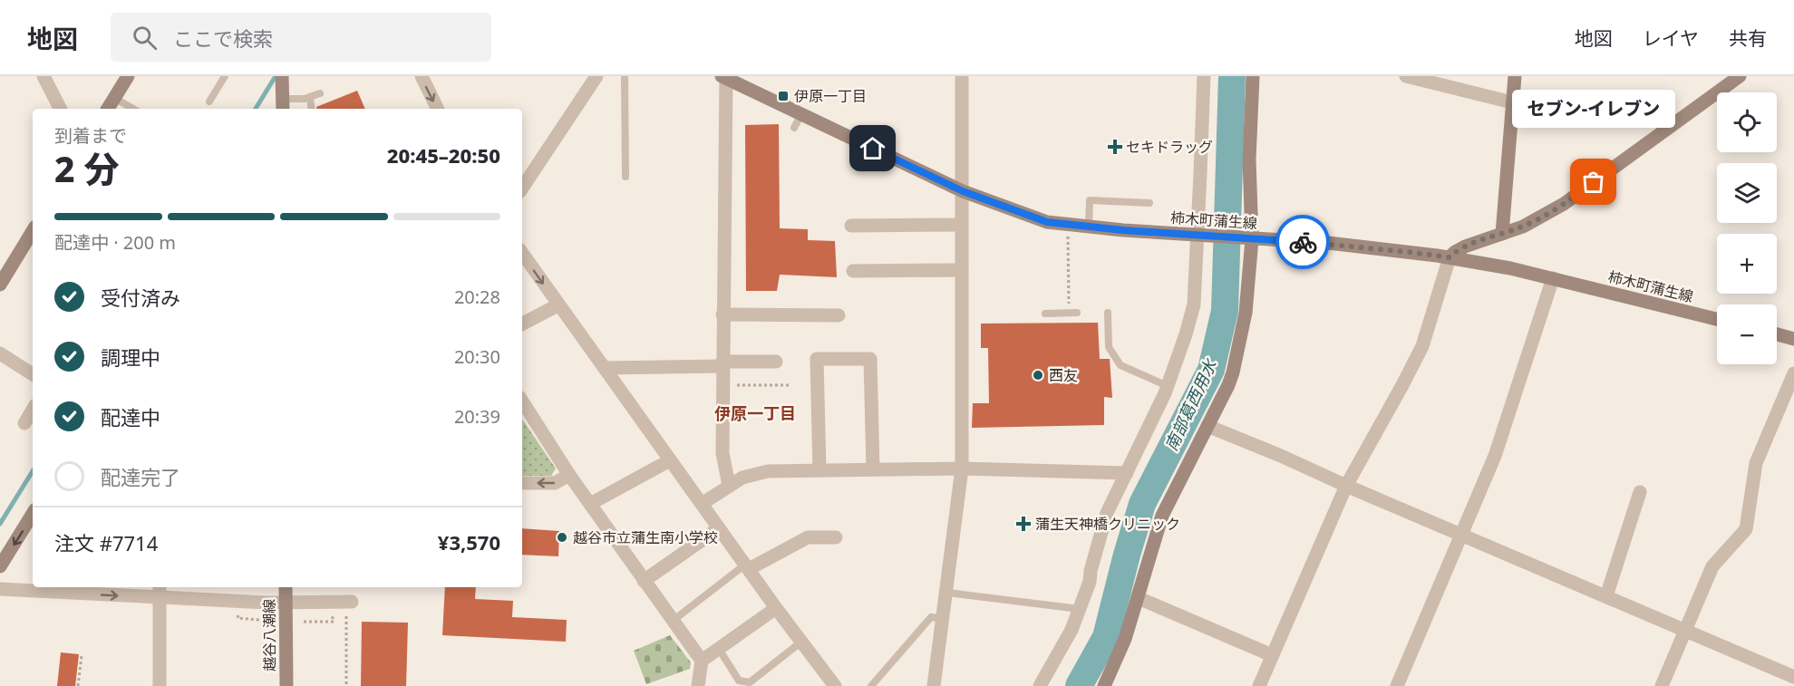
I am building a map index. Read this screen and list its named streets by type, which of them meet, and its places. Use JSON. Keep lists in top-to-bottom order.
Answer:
{
  "streets": {
    "street": ["柿木町蒲生線", "越谷八潮線"]
  },
  "districts": ["伊原一丁目"],
  "water": ["南部葛西用水"],
  "places": {
    "transit": ["伊原一丁目"],
    "health": ["セキドラッグ", "蒲生天神橋クリニック"],
    "other": ["セブン-イレブン", "西友", "越谷市立蒲生南小学校"]
  },
  "page": {
    "header": "地図",
    "search": "ここで検索",
    "nav": ["地図", "レイヤ", "共有"],
    "bubble": "セブン-イレブン",
    "map_buttons": ["+", "−"],
    "heading": ["2 分", "到着まで", "20:45–20:50"],
    "panel": ["注文 #7714", "¥3,570"],
    "bar": "配達中 · 200 m",
    "list": [
      ["受付済み", "20:28"],
      ["調理中", "20:30"],
      ["配達中", "20:39"],
      "配達完了"
    ]
  }
}
